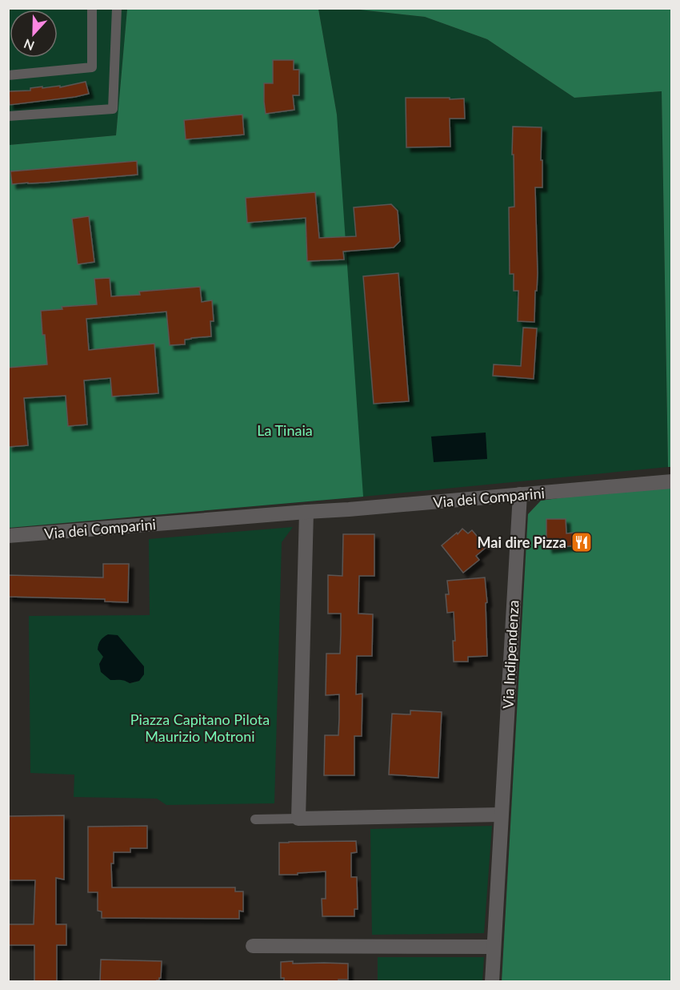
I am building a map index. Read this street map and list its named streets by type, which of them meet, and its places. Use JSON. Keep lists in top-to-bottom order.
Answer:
{
  "streets": {
    "street": ["Via dei Comparini", "Via Indipendenza"]
  },
  "crossings": [
    ["Via dei Comparini", "Via Indipendenza"]
  ],
  "parks": ["La Tinaia", "Piazza Capitano Pilota Maurizio Motroni"],
  "places": {
    "restaurant": ["Mai dire Pizza"]
  },
  "north": "bottom"
}
